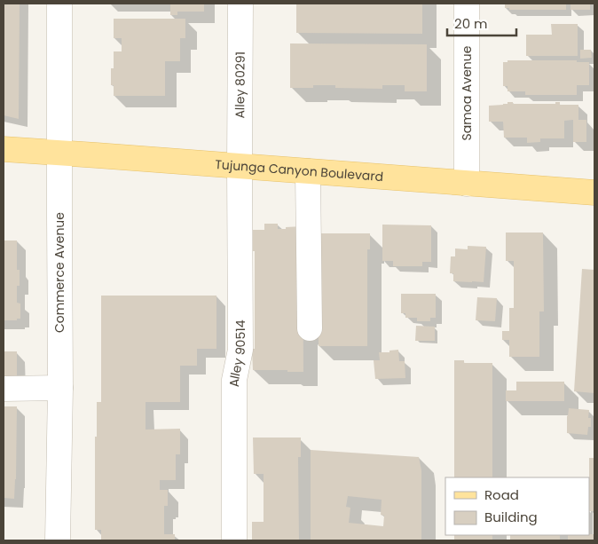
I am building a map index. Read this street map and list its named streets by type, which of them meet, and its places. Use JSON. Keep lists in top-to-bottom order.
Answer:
{
  "streets": {
    "main road": ["Tujunga Canyon Boulevard"],
    "street": [
      "Alley 80291",
      "Samoa Avenue",
      "Commerce Avenue",
      "Alley 90514"
    ]
  },
  "crossings": [
    ["Alley 80291", "Tujunga Canyon Boulevard"],
    ["Alley 80291", "Alley 90514"],
    ["Samoa Avenue", "Tujunga Canyon Boulevard"],
    ["Tujunga Canyon Boulevard", "Commerce Avenue"],
    ["Tujunga Canyon Boulevard", "Alley 90514"]
  ],
  "legend": ["Road", "Building"],
  "scale_bar": "20 m"
}
